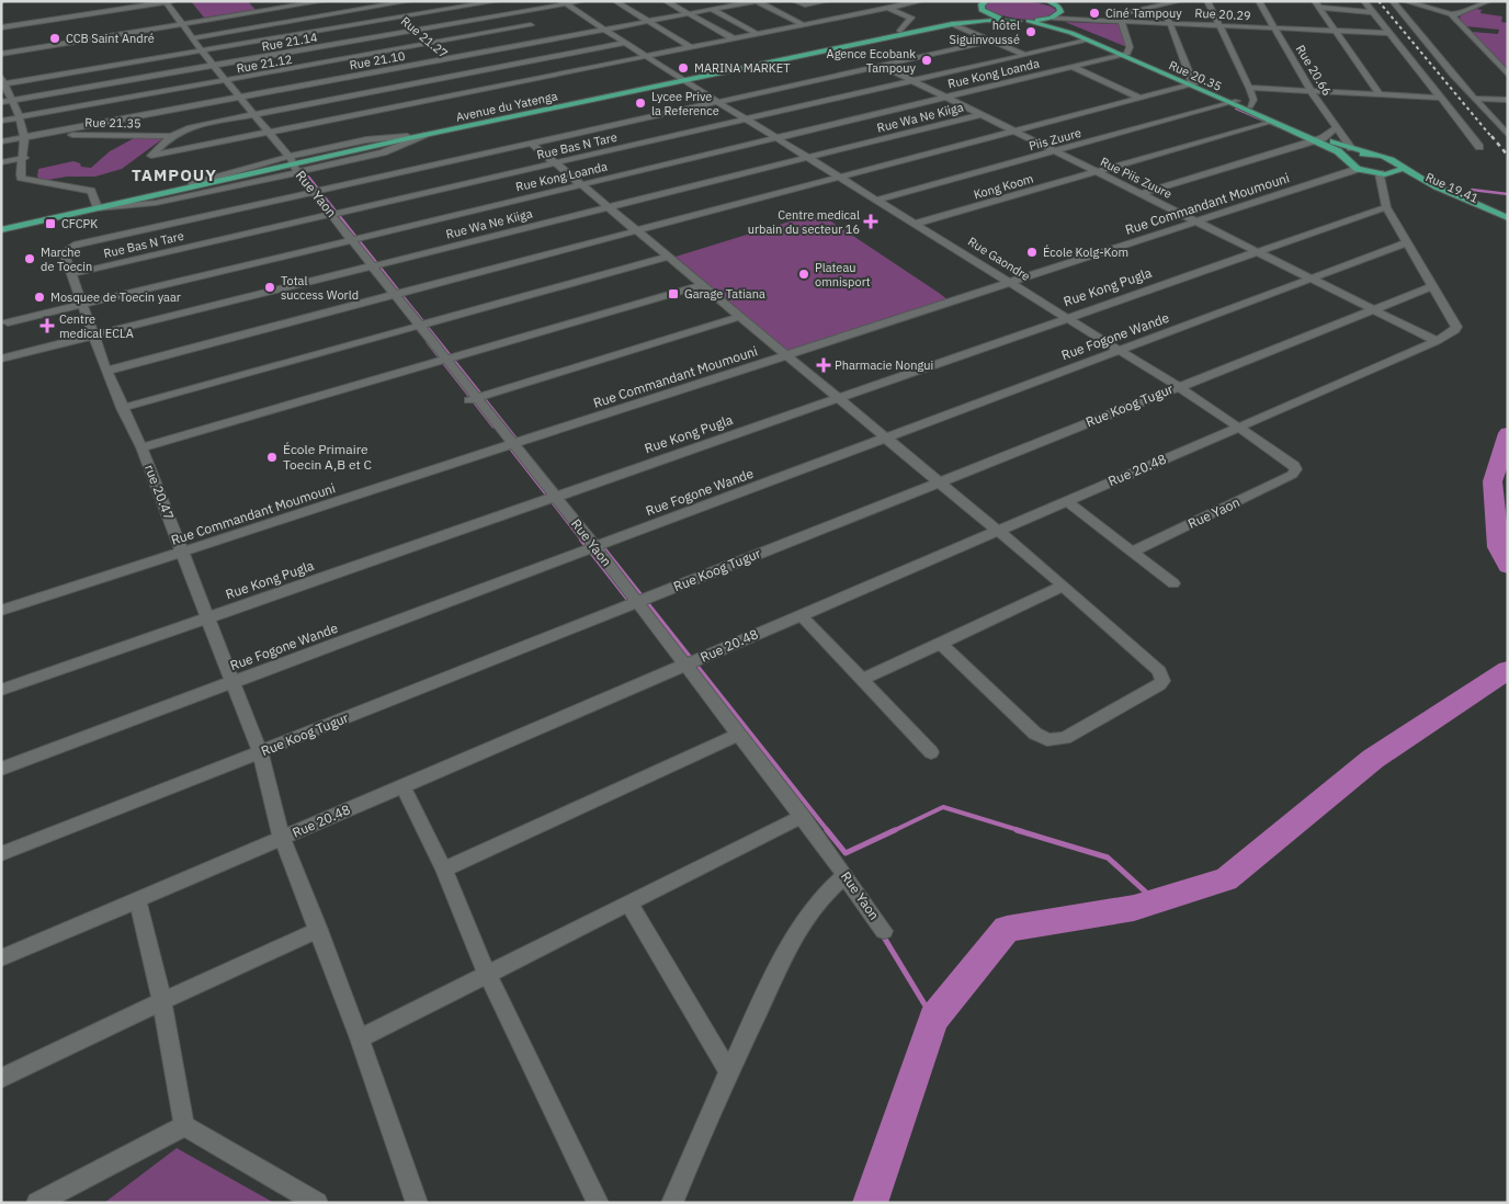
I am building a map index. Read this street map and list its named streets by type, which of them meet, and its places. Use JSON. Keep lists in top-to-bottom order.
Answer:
{
  "streets": {
    "main road": ["Rue 20.35", "Avenue du Yatenga", "Rue 19.41"],
    "street": [
      "Rue 20.29",
      "Rue 21.27",
      "Rue 21.14",
      "Rue 21.10",
      "Rue 21.12",
      "Rue 20.66",
      "Rue Kong Loanda",
      "Rue Wa Ne Kiiga",
      "Rue 21.35",
      "Piis Zuure",
      "Rue Bas N Tare",
      "Rue Piis Zuure",
      "Kong Koom",
      "Rue Yaon",
      "Rue Commandant Moumouni",
      "Rue Gaondre",
      "Rue Kong Pugla",
      "Rue Fogone Wande",
      "Rue Koog Tugur",
      "Rue 20.48",
      "rue 20.47"
    ]
  },
  "crossings": [
    ["Rue 20.29", "Rue 20.66"],
    ["Rue 20.29", "Rue 20.35"],
    ["Rue 21.27", "Rue 21.14"],
    ["Rue 21.27", "Rue 21.10"],
    ["Rue 21.27", "Rue 21.12"],
    ["Rue 21.14", "Rue Yaon"],
    ["Rue 21.14", "Rue Gaondre"],
    ["Rue 21.10", "Rue 21.35"],
    ["Rue 21.10", "Rue Yaon"],
    ["Rue 21.10", "Rue Gaondre"],
    ["Rue 21.12", "Rue Yaon"],
    ["Rue 20.66", "Rue 20.35"],
    ["Rue Kong Loanda", "Rue 20.35"],
    ["Rue Kong Loanda", "Rue Piis Zuure"],
    ["Rue Kong Loanda", "Rue Yaon"],
    ["Rue Kong Loanda", "Rue Gaondre"],
    ["Rue Kong Loanda", "rue 20.47"],
    ["Rue 20.35", "Piis Zuure"],
    ["Rue 20.35", "Rue Bas N Tare"],
    ["Rue 20.35", "Kong Koom"],
    ["Rue 20.35", "Rue 19.41"],
    ["Rue 20.35", "Rue Commandant Moumouni"],
    ["Avenue du Yatenga", "Rue Gaondre"],
    ["Rue Wa Ne Kiiga", "Rue Piis Zuure"],
    ["Rue Wa Ne Kiiga", "Rue Yaon"],
    ["Rue Wa Ne Kiiga", "Rue Gaondre"],
    ["Rue Wa Ne Kiiga", "rue 20.47"],
    ["Piis Zuure", "Rue Piis Zuure"],
    ["Piis Zuure", "Rue Gaondre"],
    ["Rue Bas N Tare", "Rue Piis Zuure"],
    ["Rue Bas N Tare", "Rue Yaon"],
    ["Rue Bas N Tare", "Rue Gaondre"],
    ["Rue Bas N Tare", "rue 20.47"],
    ["Rue Piis Zuure", "Kong Koom"],
    ["Rue Piis Zuure", "Rue Commandant Moumouni"],
    ["Rue Piis Zuure", "Rue Kong Pugla"],
    ["Rue Piis Zuure", "Rue Fogone Wande"],
    ["Rue Piis Zuure", "Rue Koog Tugur"],
    ["Rue Piis Zuure", "Rue 20.48"],
    ["Kong Koom", "Rue Gaondre"],
    ["Rue 19.41", "Rue Commandant Moumouni"],
    ["Rue Yaon", "Rue Commandant Moumouni"],
    ["Rue Yaon", "Rue Gaondre"],
    ["Rue Yaon", "Rue Kong Pugla"],
    ["Rue Yaon", "Rue Fogone Wande"],
    ["Rue Yaon", "Rue Koog Tugur"],
    ["Rue Yaon", "Rue 20.48"],
    ["Rue Yaon", "rue 20.47"],
    ["Rue Commandant Moumouni", "Rue Gaondre"],
    ["Rue Commandant Moumouni", "rue 20.47"],
    ["Rue Gaondre", "Rue Kong Pugla"],
    ["Rue Gaondre", "Rue Fogone Wande"],
    ["Rue Gaondre", "Rue Koog Tugur"],
    ["Rue Gaondre", "Rue 20.48"],
    ["Rue Kong Pugla", "rue 20.47"],
    ["Rue Fogone Wande", "rue 20.47"],
    ["Rue Koog Tugur", "Rue 20.48"],
    ["Rue Koog Tugur", "rue 20.47"],
    ["Rue 20.48", "rue 20.47"]
  ],
  "districts": ["TAMPOUY"],
  "places": {
    "other": [
      "Ciné Tampouy",
      "hôtel Siguinvoussé",
      "CCB Saint André",
      "Agence Ecobank Tampouy",
      "MARINA MARKET",
      "Lycee Prive la Reference",
      "École Kolg-Kom",
      "Marche de Toecin",
      "Plateau omnisport",
      "Total success World",
      "Mosquee de Toecin yaar",
      "École Primaire Toecin A,B et C"
    ],
    "health": ["Centre medical urbain du secteur 16", "Centre medical ECLA", "Pharmacie Nongui"],
    "transit": ["CFCPK", "Garage Tatiana"]
  }
}
